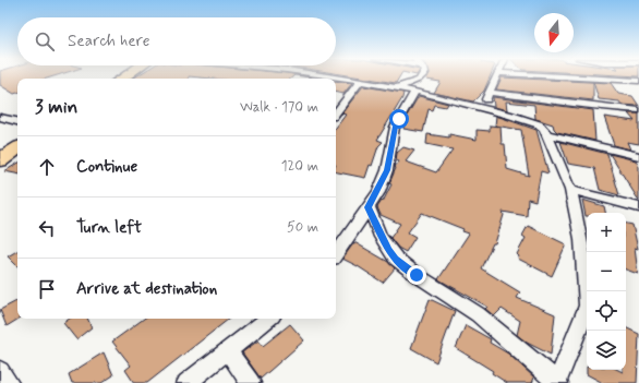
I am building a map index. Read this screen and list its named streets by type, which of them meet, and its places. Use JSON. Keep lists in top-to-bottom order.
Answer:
{
  "north": "bottom",
  "page": {
    "search": "Search here",
    "heading": ["3 min", "Walk · 170 m"],
    "list": [
      ["Continue", "120 m"],
      ["Turn left", "50 m"],
      "Arrive at destination"
    ],
    "map_buttons": ["+", "−"]
  }
}
